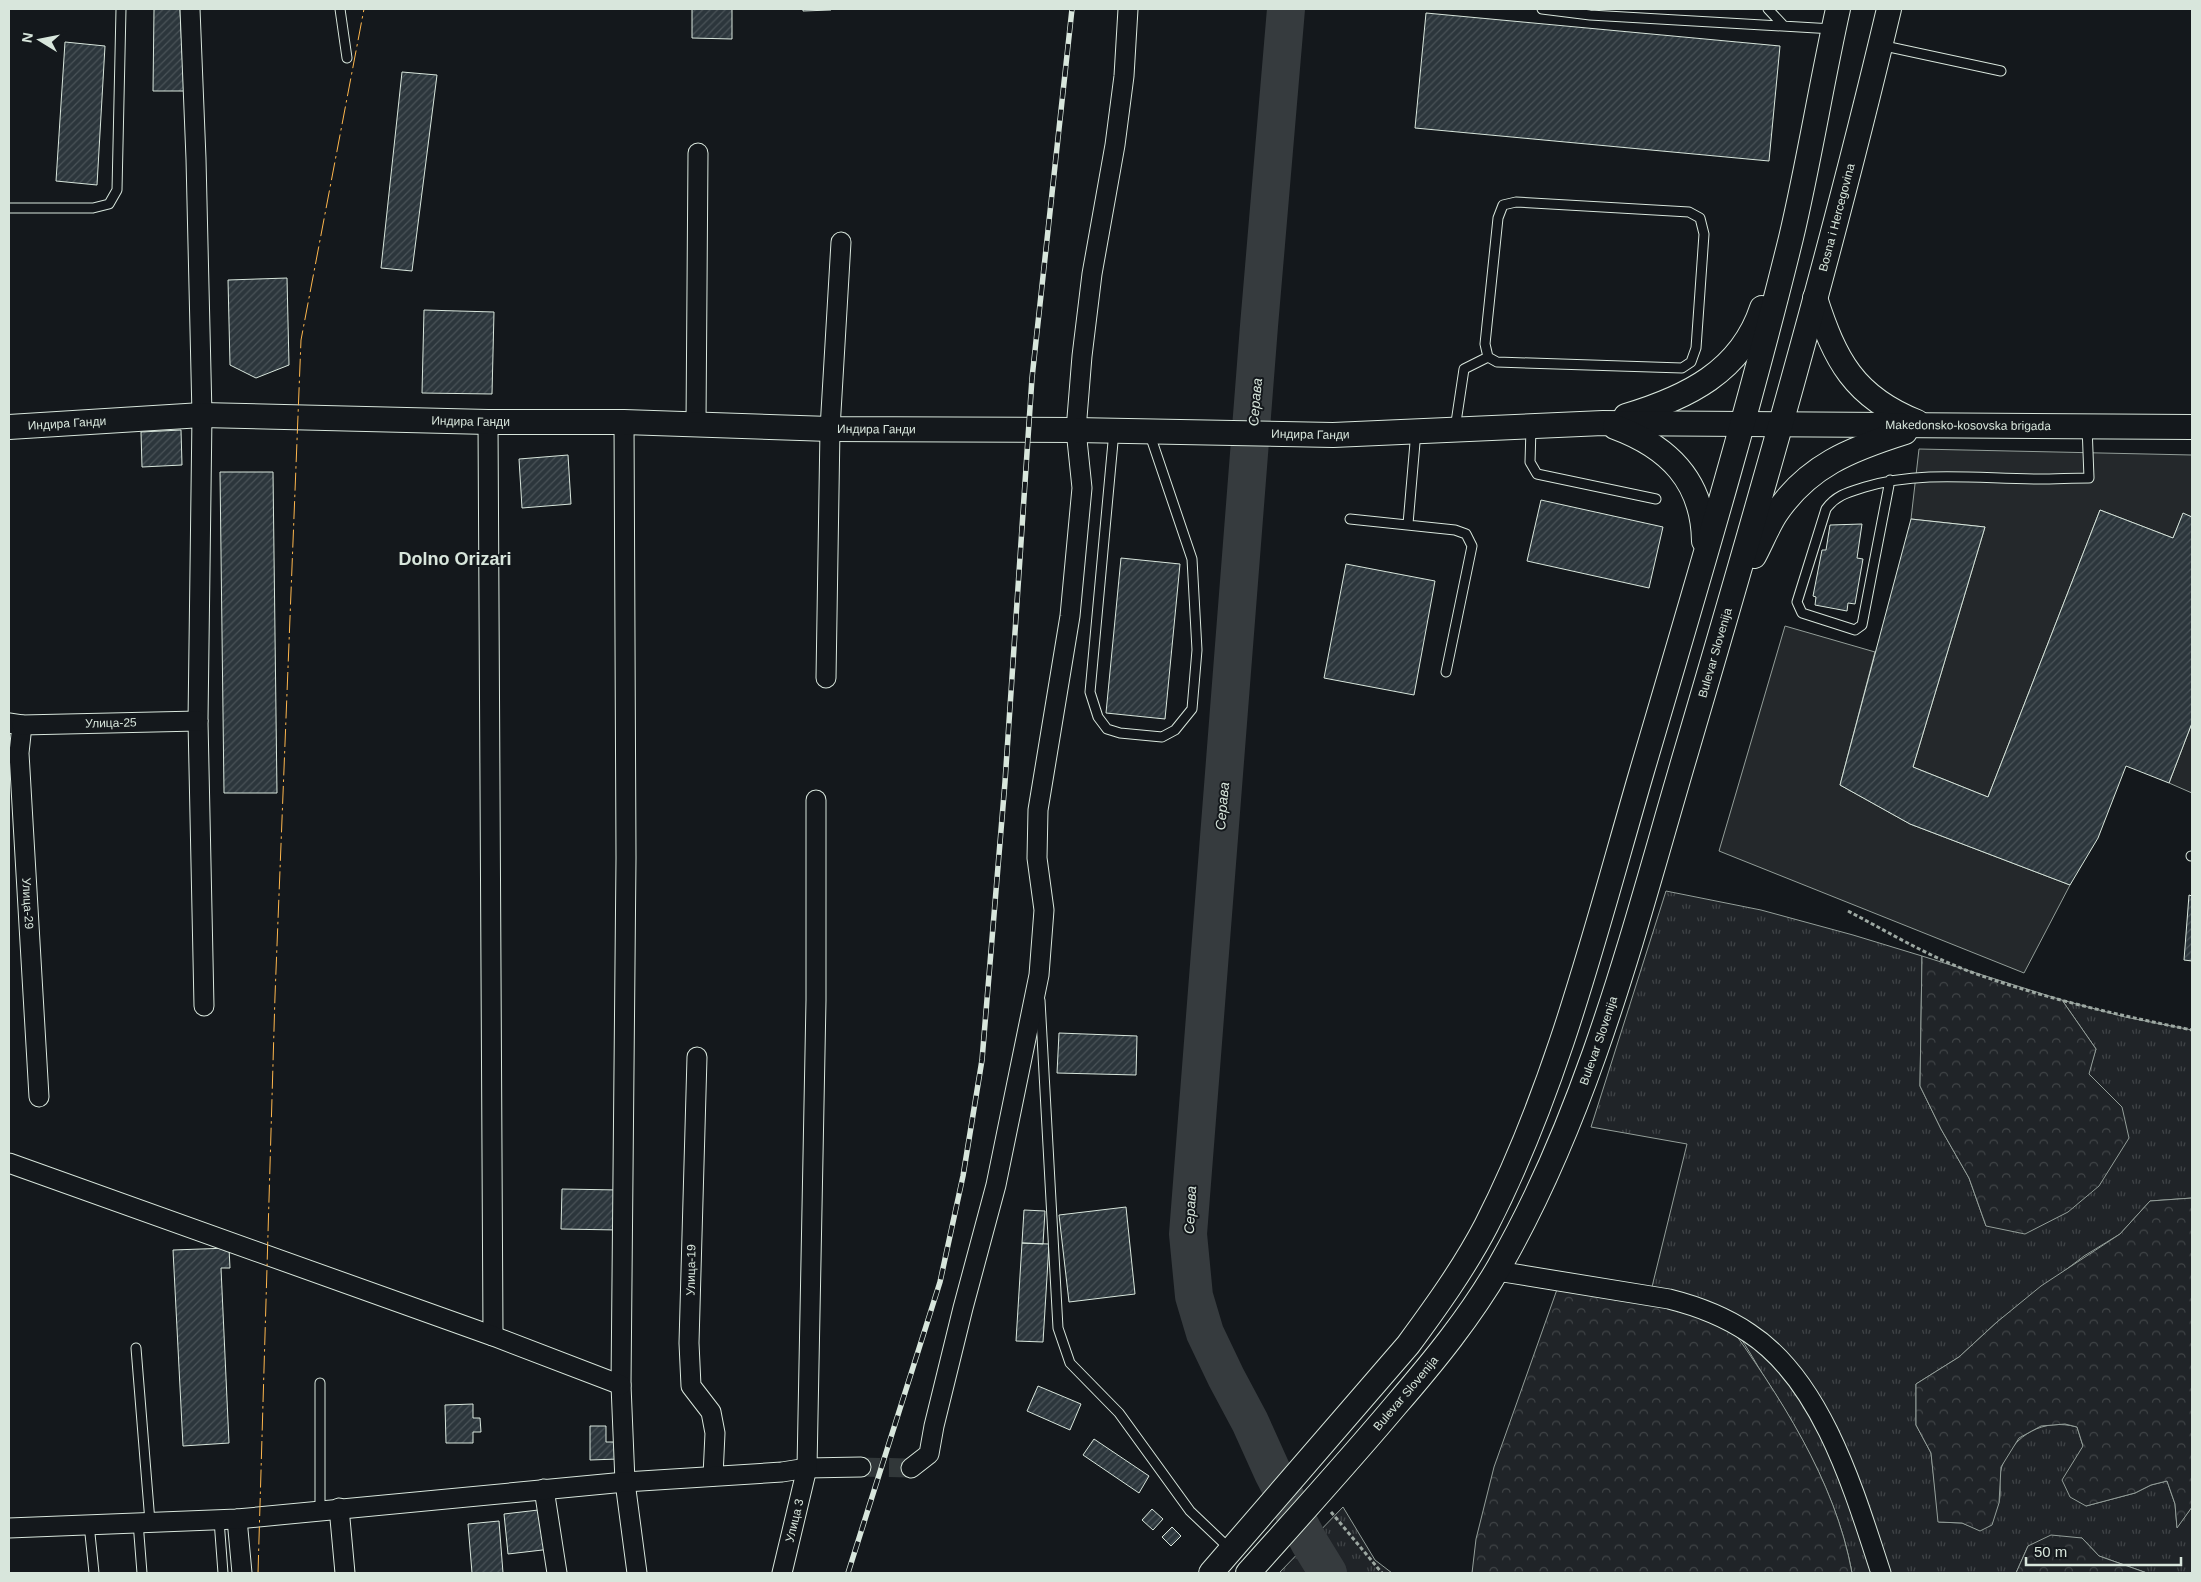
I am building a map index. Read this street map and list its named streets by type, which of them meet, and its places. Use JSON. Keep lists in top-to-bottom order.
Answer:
{
  "streets": {
    "street": [
      "Bosna i Hercegovina",
      "Индира Ганди",
      "Makedonsko-kosovska brigada",
      "Bulevar Slovenija",
      "Улица-25",
      "Улица-29",
      "Улица-19",
      "Улица 3"
    ]
  },
  "crossings": [
    ["Bosna i Hercegovina", "Makedonsko-kosovska brigada"],
    ["Bosna i Hercegovina", "Bulevar Slovenija"],
    ["Индира Ганди", "Makedonsko-kosovska brigada"],
    ["Makedonsko-kosovska brigada", "Bulevar Slovenija"],
    ["Улица-25", "Улица-29"]
  ],
  "districts": ["Dolno Orizari"],
  "water": ["Серава"],
  "scale_bar": "50 m",
  "north": "left"
}
